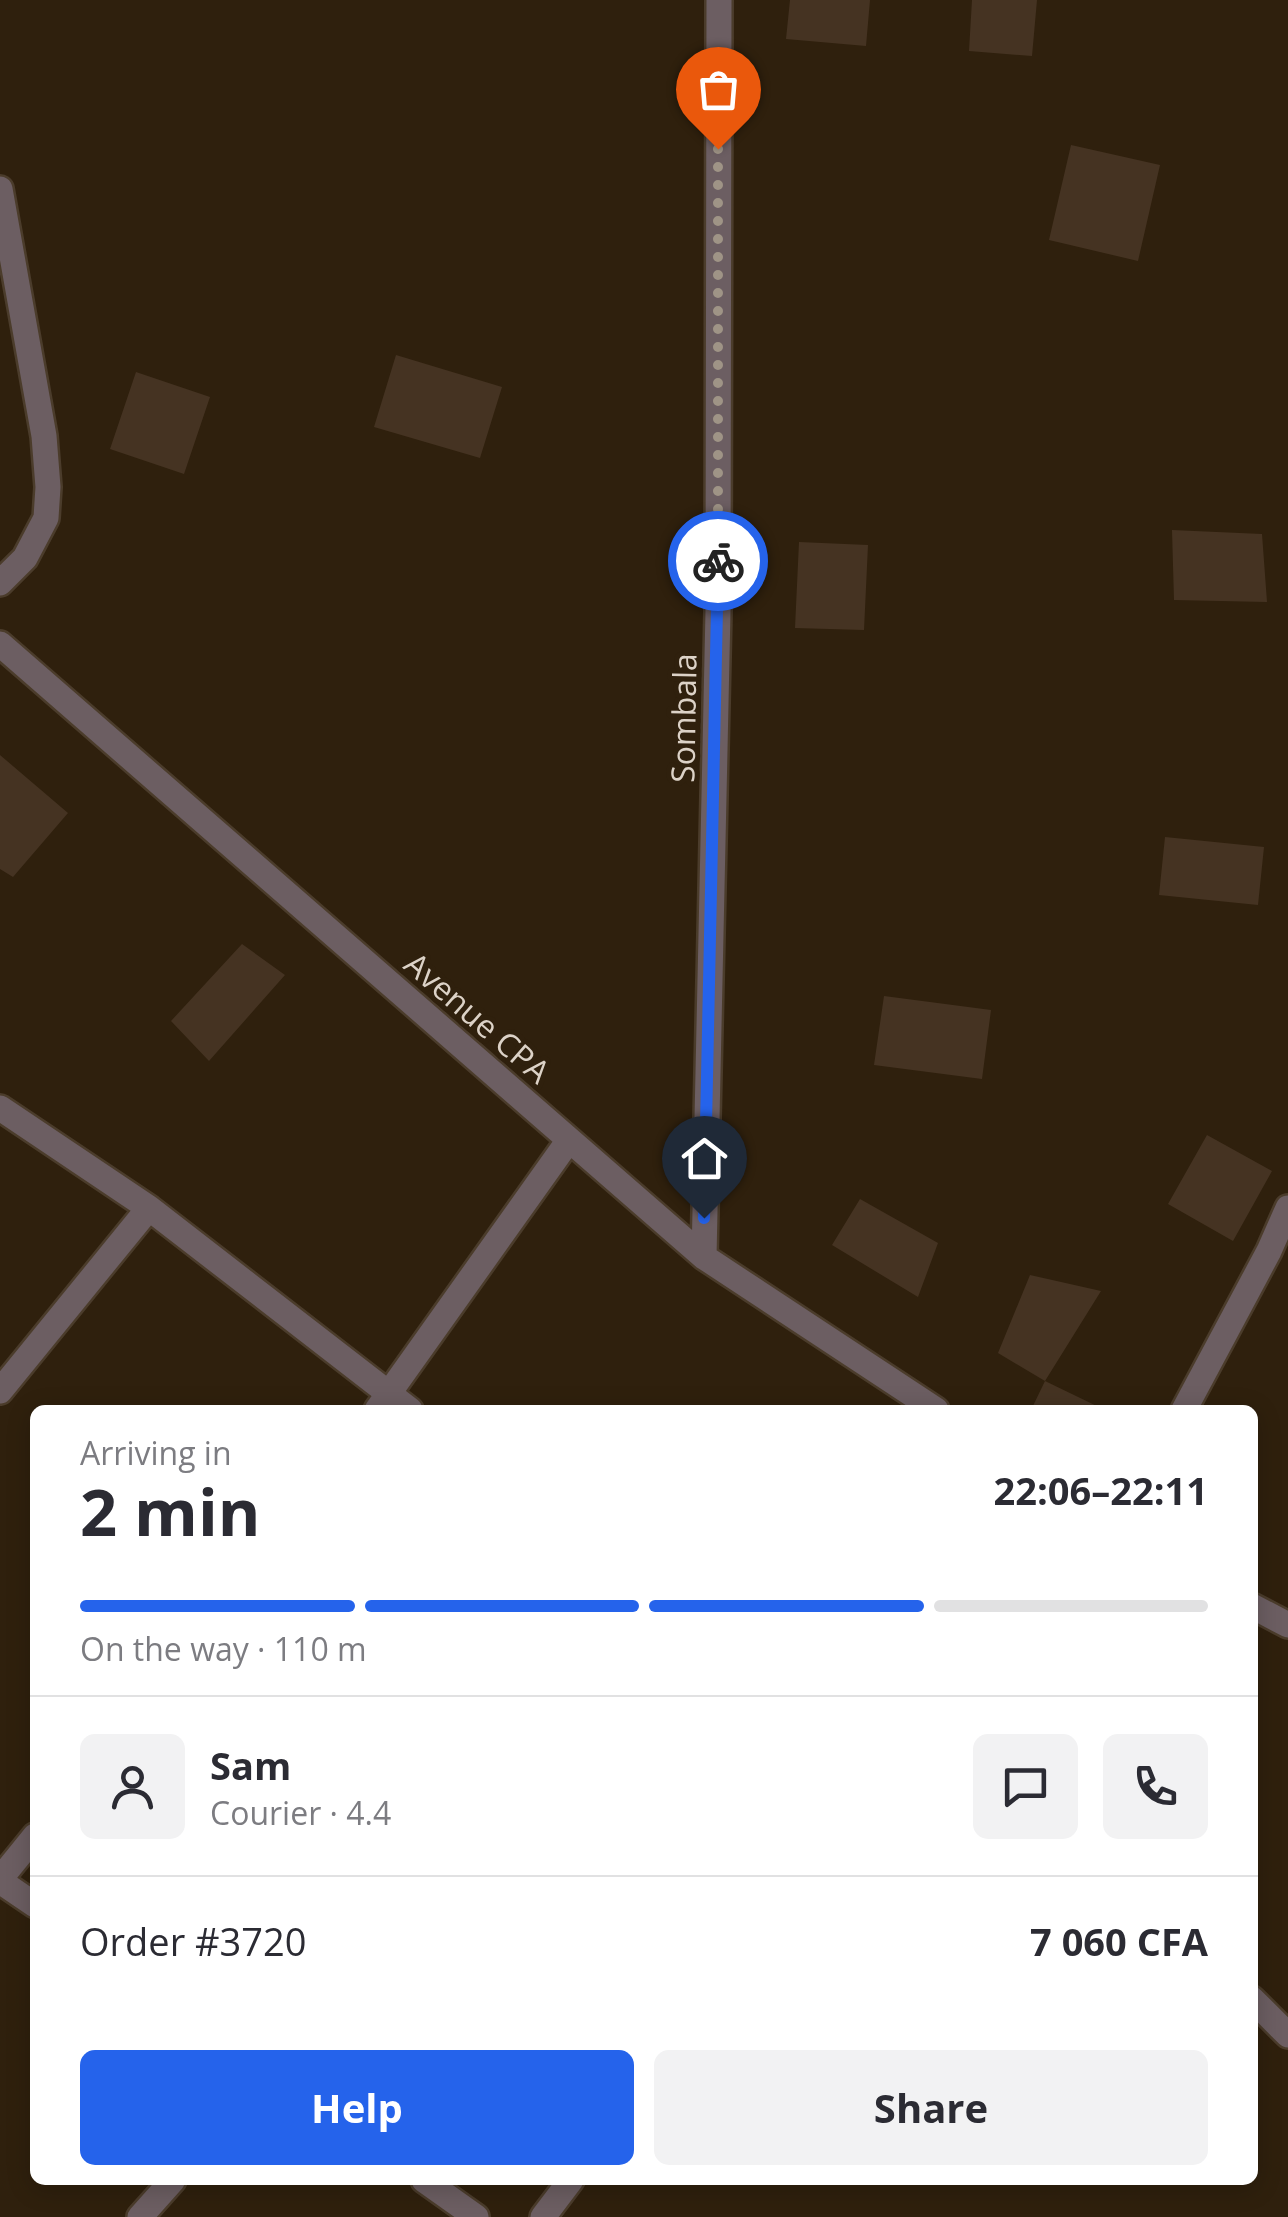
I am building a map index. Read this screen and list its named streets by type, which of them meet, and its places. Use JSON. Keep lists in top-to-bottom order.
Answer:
{
  "streets": {
    "street": ["Sombala", "Avenue CPA"]
  },
  "crossings": [
    ["Sombala", "Avenue CPA"]
  ],
  "page": {
    "heading": ["2 min", "Arriving in", "22:06–22:11"],
    "panel": [
      "Sam",
      "Courier · 4.4",
      "Order #3720",
      "7 060 CFA"
    ],
    "bar": "On the way · 110 m",
    "buttons": ["Help", "Share"]
  }
}
